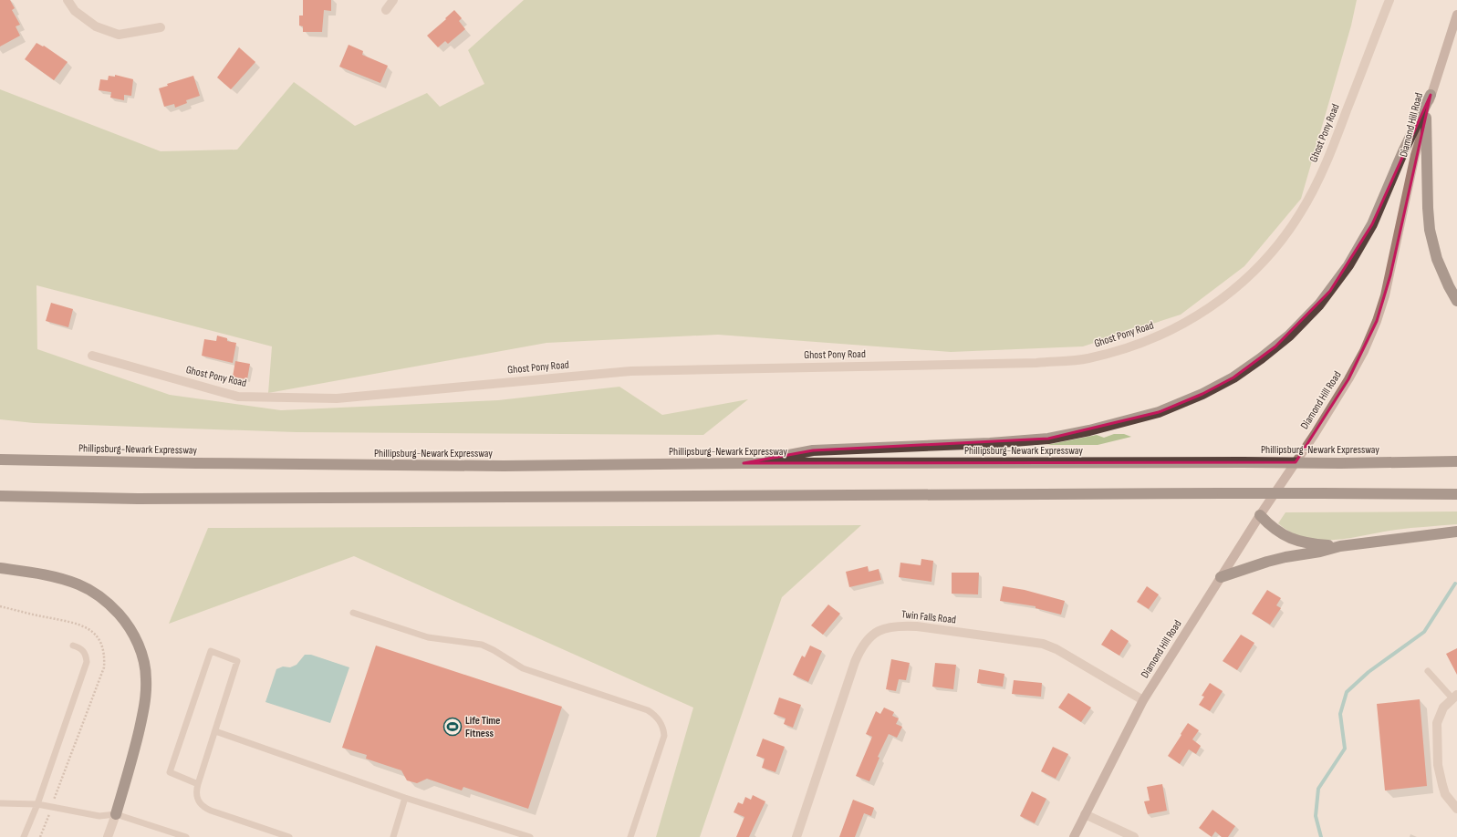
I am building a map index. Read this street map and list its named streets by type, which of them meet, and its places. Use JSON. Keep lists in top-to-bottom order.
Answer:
{
  "streets": {
    "highway": ["Phillipsburg-Newark Expressway"],
    "main road": ["Diamond Hill Road"],
    "street": ["Ghost Pony Road", "Twin Falls Road"]
  },
  "crossings": [
    ["Diamond Hill Road", "Twin Falls Road"]
  ],
  "places": {
    "sports": ["Life Time Fitness"]
  }
}
